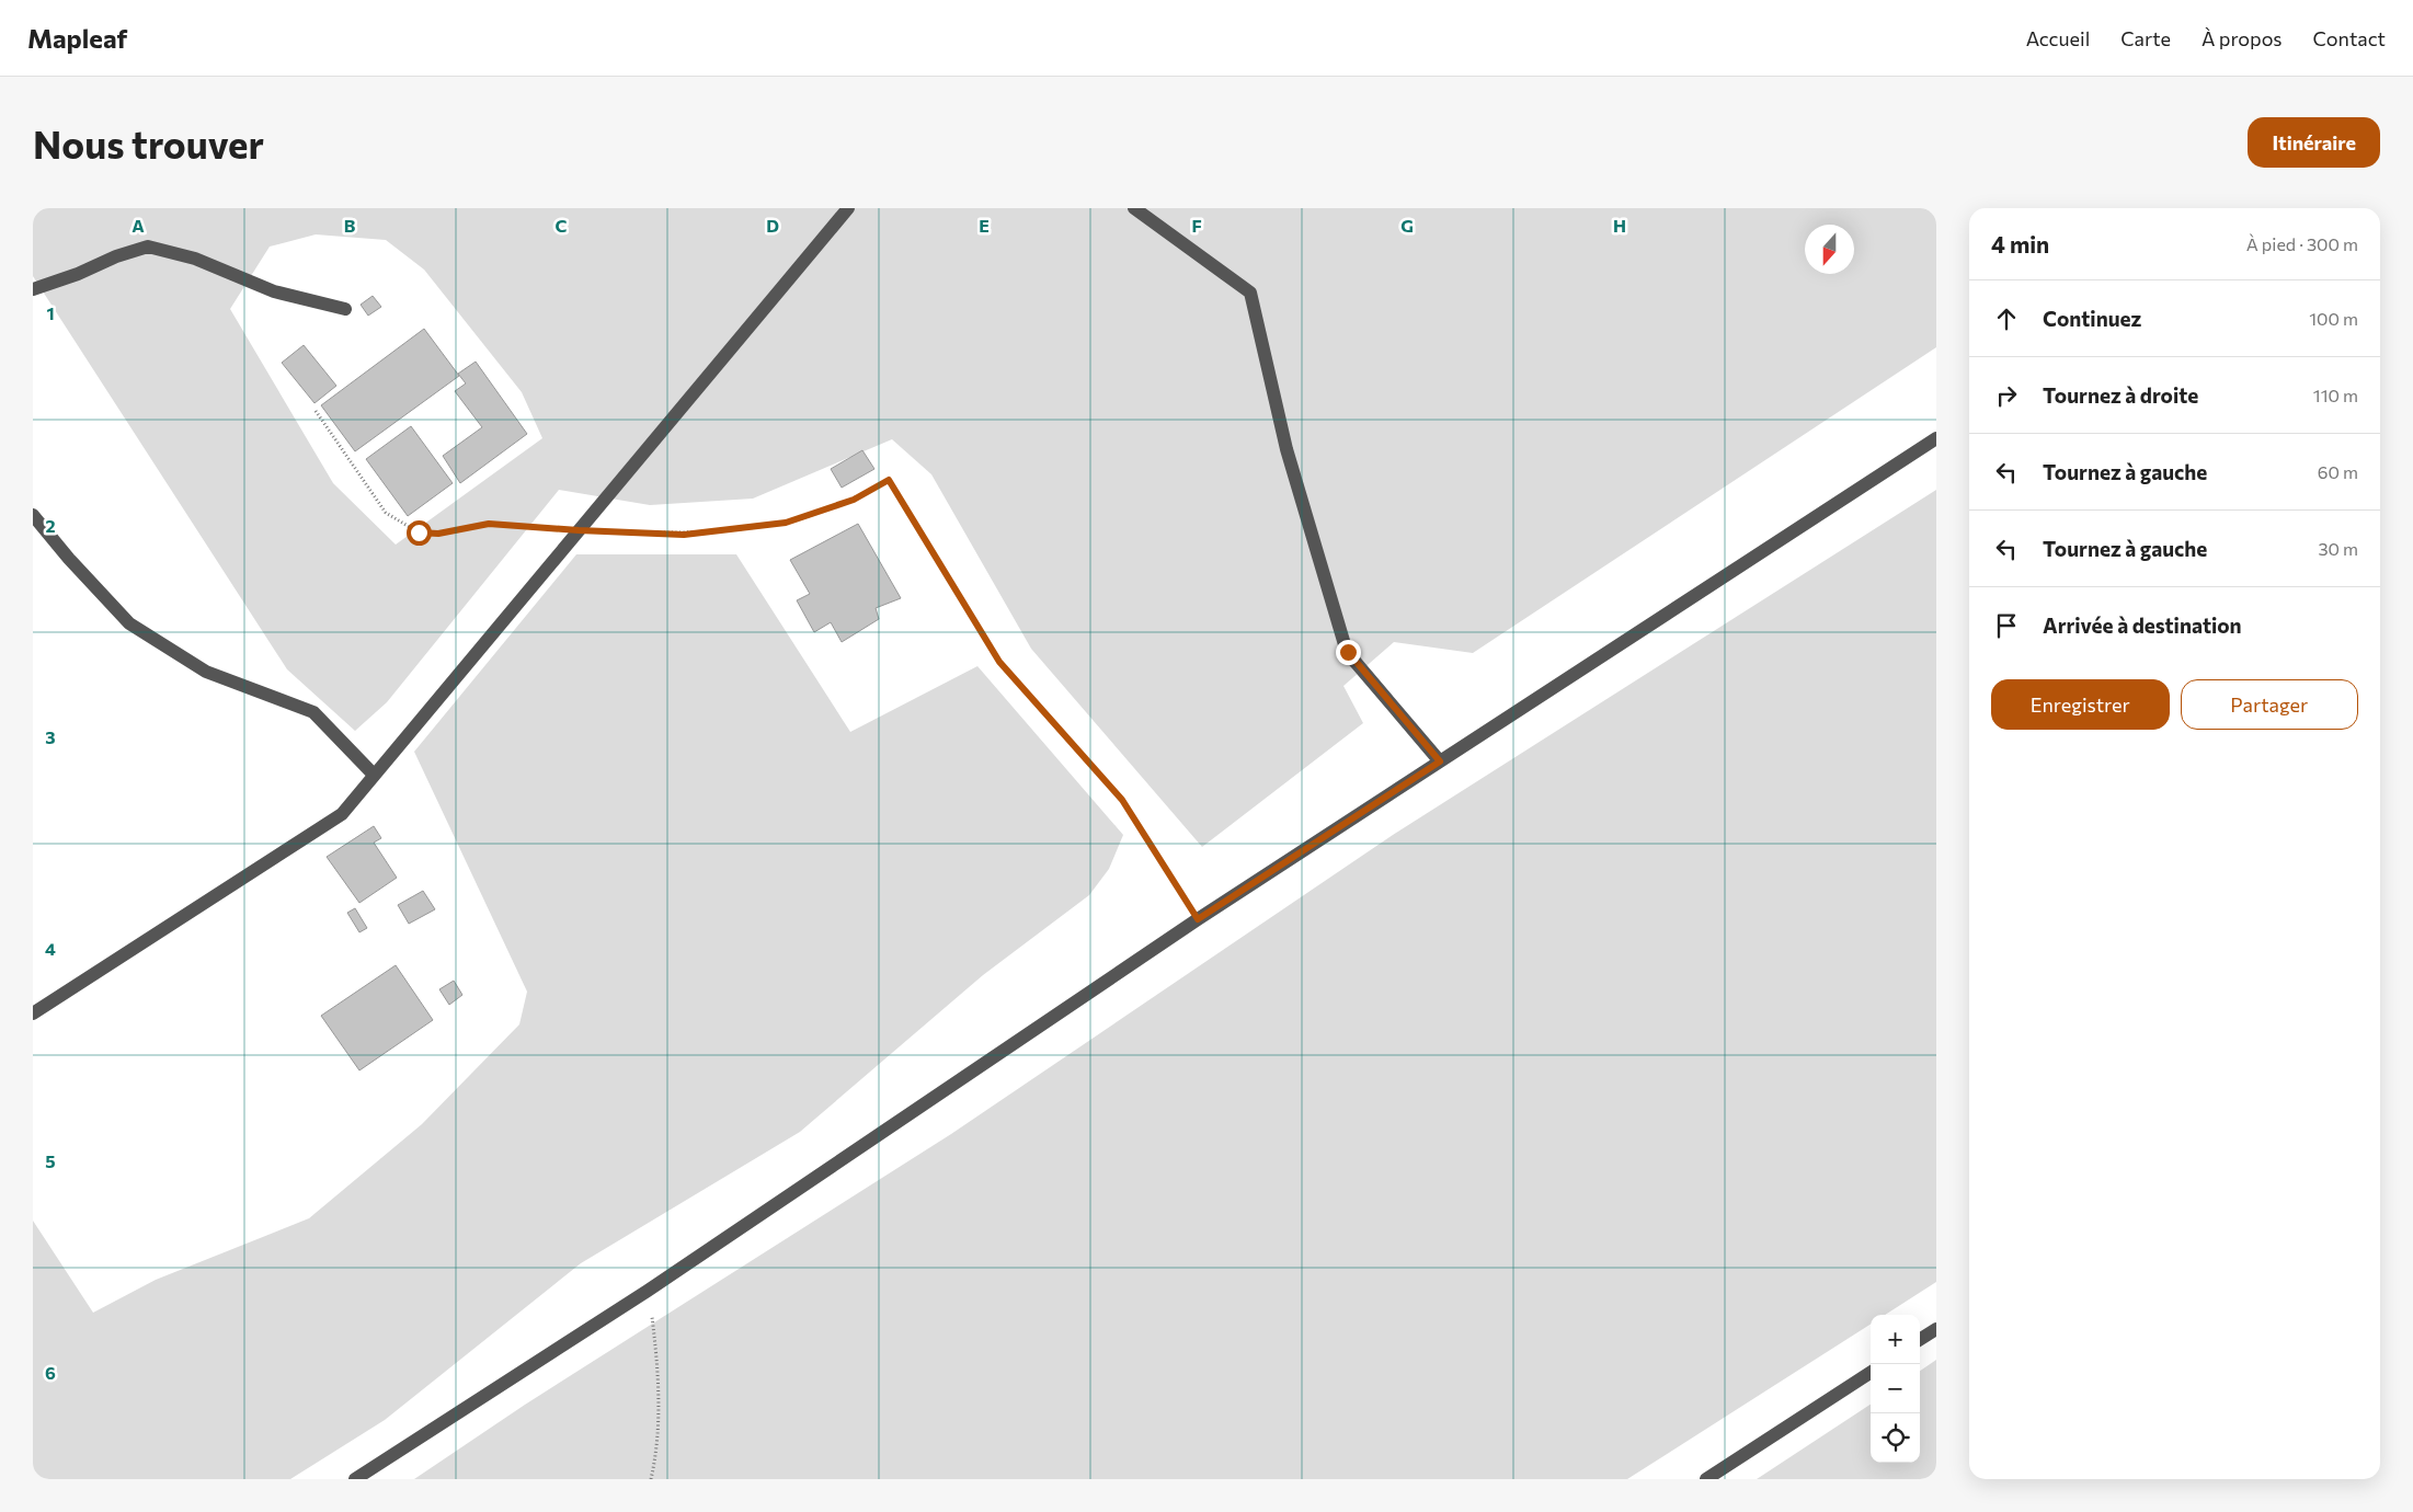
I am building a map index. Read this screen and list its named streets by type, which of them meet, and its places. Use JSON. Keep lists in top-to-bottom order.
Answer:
{
  "north": "bottom",
  "page": {
    "header": "Mapleaf",
    "nav": [
      "Accueil",
      "Carte",
      "À propos",
      "Contact"
    ],
    "buttons": [
      "Itinéraire",
      ["Enregistrer", "Partager"]
    ],
    "title": "Nous trouver",
    "heading": ["4 min", "À pied · 300 m"],
    "list": [
      ["Continuez", "100 m"],
      ["Tournez à droite", "110 m"],
      ["Tournez à gauche", "60 m"],
      ["Tournez à gauche", "30 m"],
      "Arrivée à destination"
    ],
    "map_buttons": ["+", "−"]
  },
  "grid": {
    "columns": [
      "A",
      "B",
      "C",
      "D",
      "E",
      "F",
      "G",
      "H"
    ],
    "rows": [
      "1",
      "2",
      "3",
      "4",
      "5",
      "6"
    ]
  }
}
